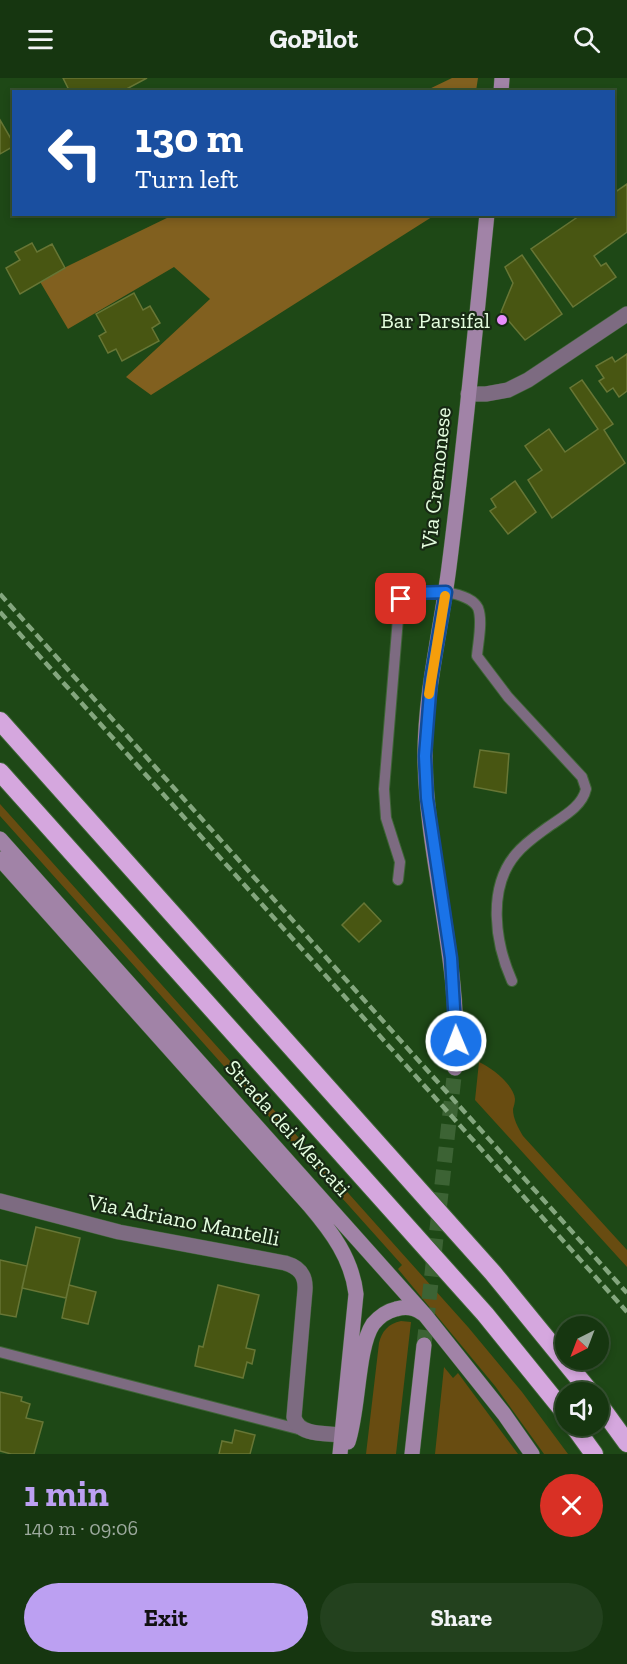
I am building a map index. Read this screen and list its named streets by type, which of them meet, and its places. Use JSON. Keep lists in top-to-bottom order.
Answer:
{
  "streets": {
    "street": ["Via Cremonese", "Strada dei Mercati", "Via Adriano Mantelli"]
  },
  "places": ["Bar Parsifal"],
  "north": "bottom left",
  "page": {
    "header": "GoPilot",
    "turn": ["130 m", "Turn left"],
    "heading": ["1 min", "140 m · 09:06"],
    "buttons": ["Exit", "Share"]
  }
}
